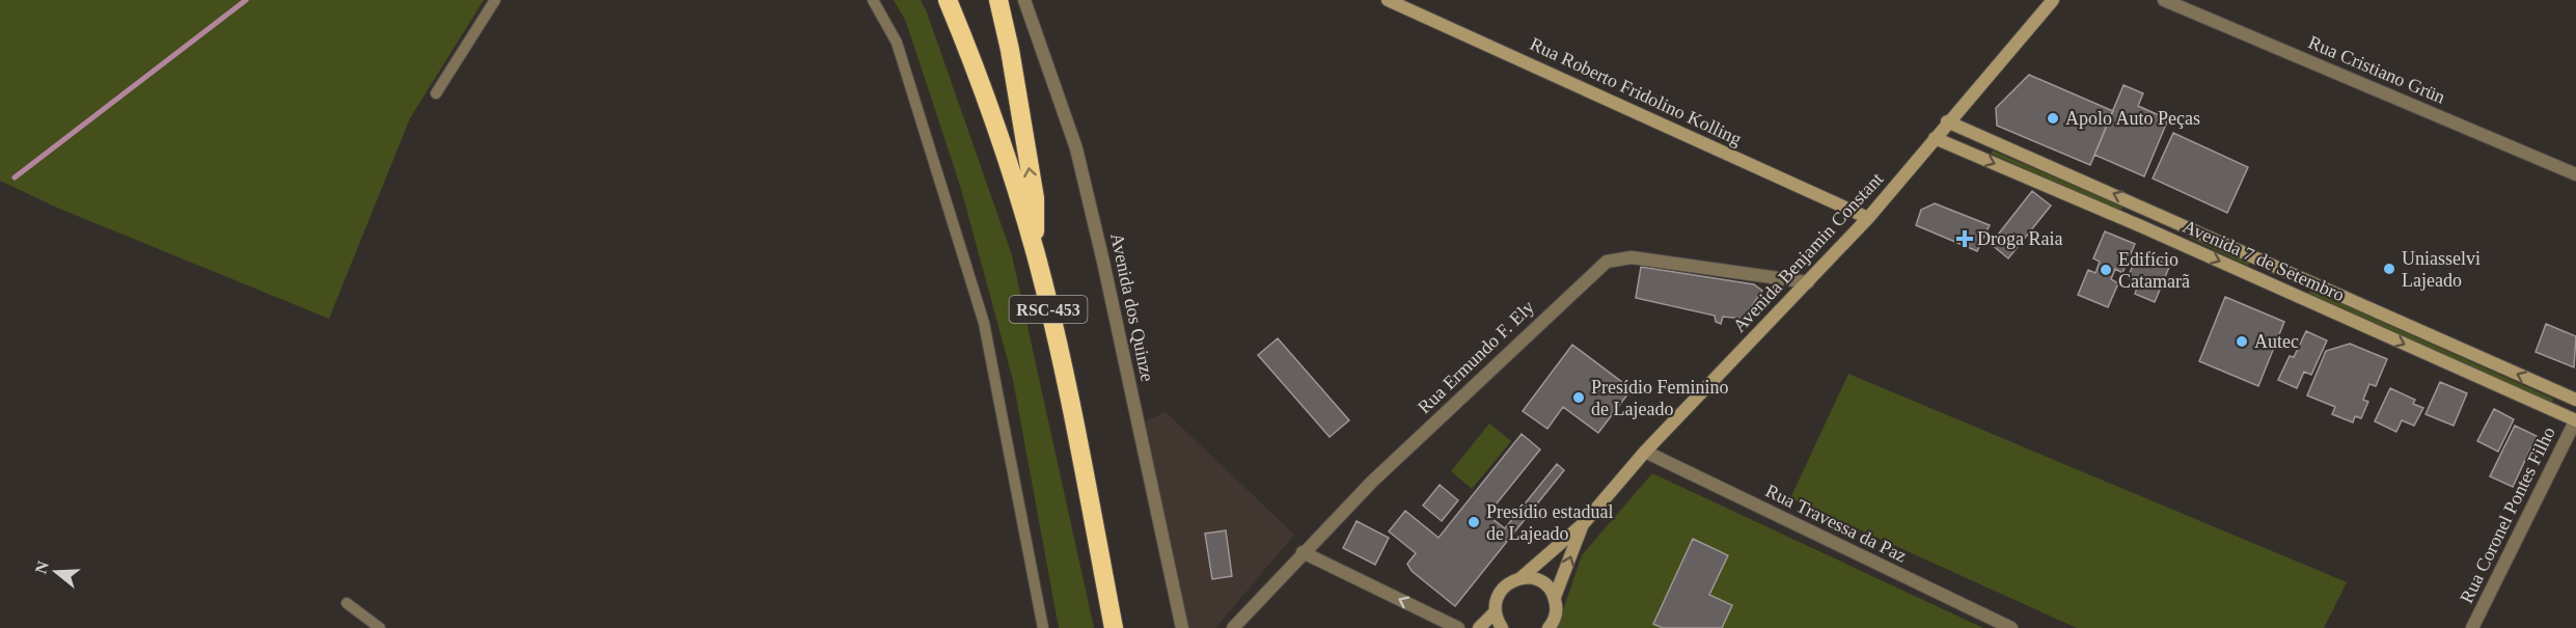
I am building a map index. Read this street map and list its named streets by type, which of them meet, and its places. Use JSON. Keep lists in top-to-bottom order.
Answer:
{
  "streets": {
    "highway": ["RSC-453"],
    "main road": ["Rua Roberto Fridolino Kolling", "Avenida Benjamin Constant", "Avenida 7 de Setembro"],
    "street": [
      "Rua Cristiano Grün",
      "Avenida dos Quinze",
      "Rua Ermundo F. Ely",
      "Rua Coronel Pontes Filho",
      "Rua Travessa da Paz"
    ]
  },
  "crossings": [
    ["Rua Roberto Fridolino Kolling", "Avenida Benjamin Constant"],
    ["Avenida Benjamin Constant", "Avenida 7 de Setembro"],
    ["Avenida Benjamin Constant", "Rua Ermundo F. Ely"],
    ["Avenida Benjamin Constant", "Rua Travessa da Paz"],
    ["Avenida 7 de Setembro", "Rua Coronel Pontes Filho"]
  ],
  "places": {
    "other": [
      "Apolo Auto Peças",
      "Uniasselvi Lajeado",
      "Edifício Catamarã",
      "Autec",
      "Presídio Feminino de Lajeado",
      "Presídio estadual de Lajeado"
    ],
    "health": ["Droga Raia"]
  },
  "north": "left"
}
